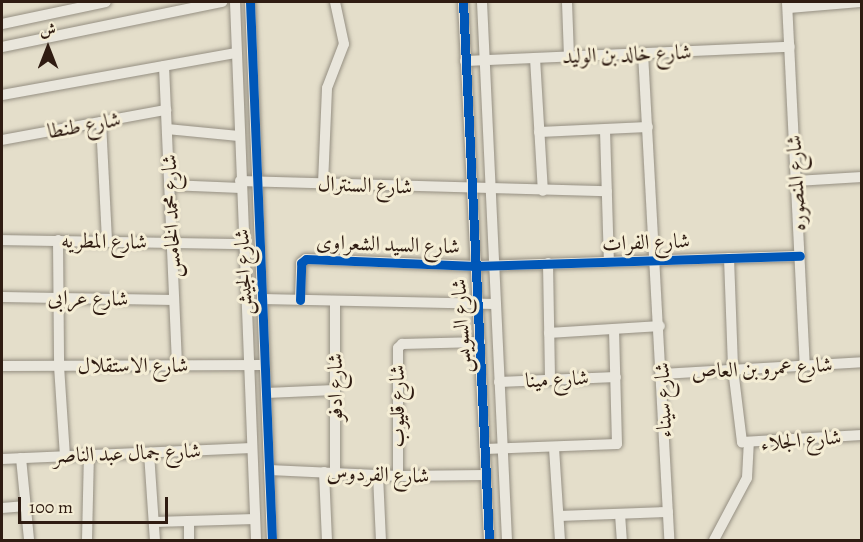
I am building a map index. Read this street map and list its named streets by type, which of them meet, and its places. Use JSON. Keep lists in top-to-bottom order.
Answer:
{
  "streets": {
    "street": [
      "شارع خالد بن الوليد",
      "شارع طنطا",
      "شارع المنصوره",
      "شارع السنترال",
      "شارع محمد الخامس",
      "شارع المطريه",
      "شارع الفرات",
      "شارع السيد الشعراوى",
      "شارع الجيش",
      "شارع عرابى",
      "شارع السويس",
      "شارع الاستقلال",
      "شارع عمرو بن العاص",
      "شارع مينا",
      "شارع ادفو",
      "شارع سيناء",
      "شارع قليوب",
      "شارع الجلاء",
      "شارع جمال عبد الناصر",
      "شارع الفردوس"
    ]
  },
  "crossings": [
    ["شارع خالد بن الوليد", "شارع المنصوره"],
    ["شارع خالد بن الوليد", "شارع السويس"],
    ["شارع خالد بن الوليد", "شارع سيناء"],
    ["شارع طنطا", "شارع محمد الخامس"],
    ["شارع المنصوره", "شارع الفرات"],
    ["شارع المنصوره", "شارع عمرو بن العاص"],
    ["شارع السنترال", "شارع محمد الخامس"],
    ["شارع السنترال", "شارع الجيش"],
    ["شارع السنترال", "شارع السويس"],
    ["شارع محمد الخامس", "شارع المطريه"],
    ["شارع محمد الخامس", "شارع عرابى"],
    ["شارع محمد الخامس", "شارع الاستقلال"],
    ["شارع المطريه", "شارع الجيش"],
    ["شارع الفرات", "شارع السيد الشعراوى"],
    ["شارع الفرات", "شارع السويس"],
    ["شارع الفرات", "شارع سيناء"],
    ["شارع السيد الشعراوى", "شارع السويس"],
    ["شارع الجيش", "شارع الاستقلال"],
    ["شارع الجيش", "شارع جمال عبد الناصر"],
    ["شارع الجيش", "شارع الفردوس"],
    ["شارع السويس", "شارع مينا"],
    ["شارع السويس", "شارع قليوب"],
    ["شارع السويس", "شارع الفردوس"],
    ["شارع عمرو بن العاص", "شارع سيناء"],
    ["شارع عمرو بن العاص", "شارع الجلاء"],
    ["شارع ادفو", "شارع الفردوس"],
    ["شارع قليوب", "شارع الفردوس"]
  ],
  "scale_bar": "100 m",
  "north": "top"
}
